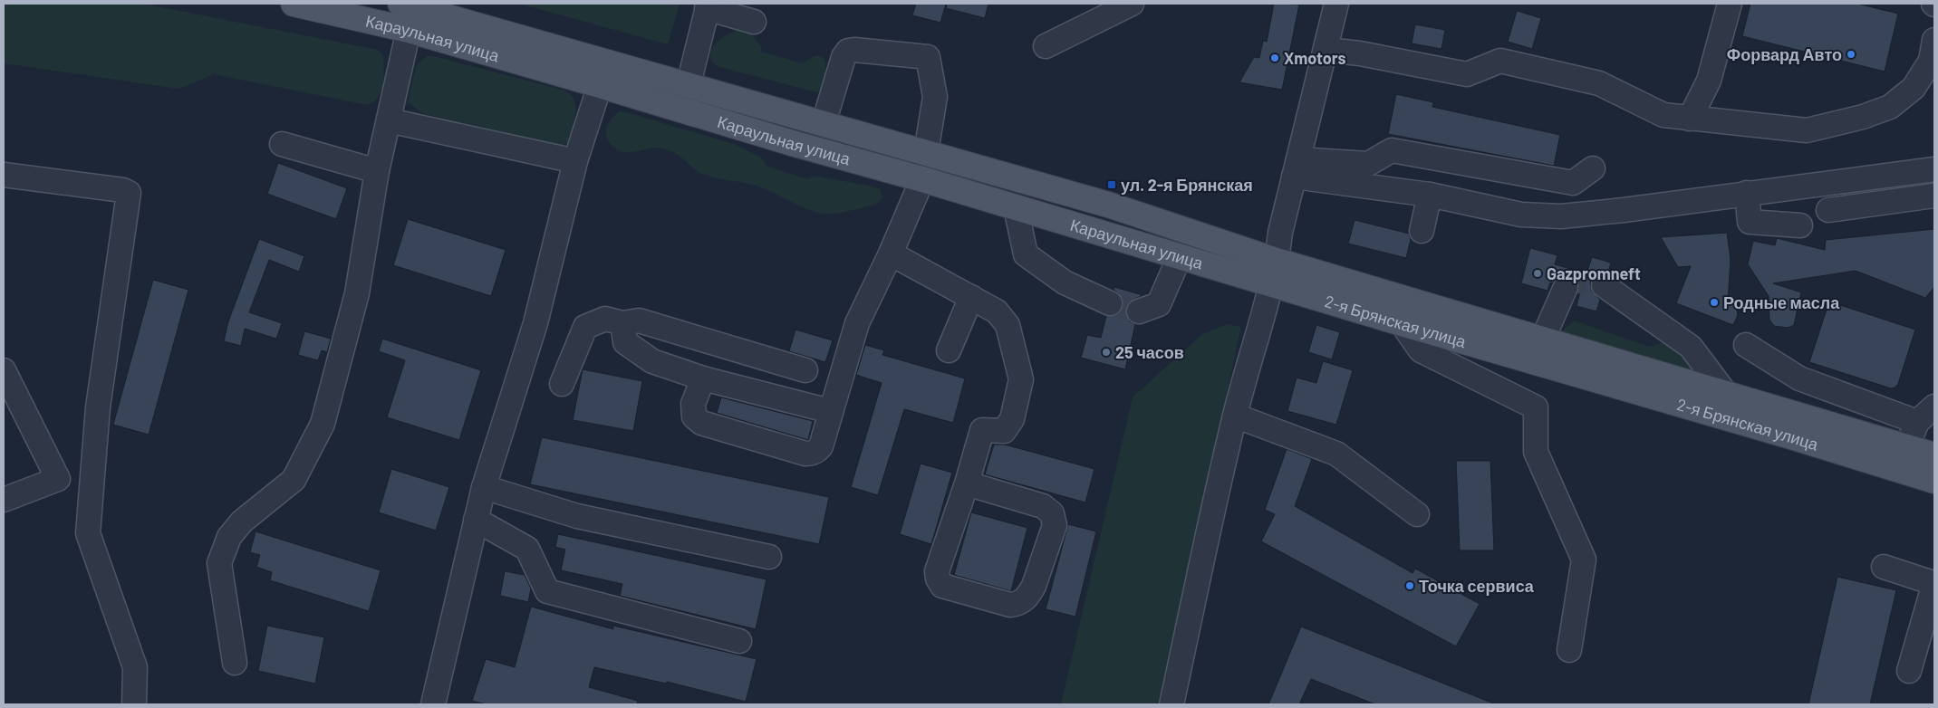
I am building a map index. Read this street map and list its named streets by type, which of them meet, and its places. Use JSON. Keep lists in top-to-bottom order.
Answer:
{
  "streets": {
    "main road": ["Караульная улица", "2-я Брянская улица"]
  },
  "crossings": [
    ["Караульная улица", "2-я Брянская улица"]
  ],
  "places": {
    "other": [
      "Форвард Авто",
      "Xmotors",
      "Gazpromneft",
      "Родные масла",
      "25 часов",
      "Точка сервиса"
    ],
    "transit": ["ул. 2-я Брянская"]
  }
}
